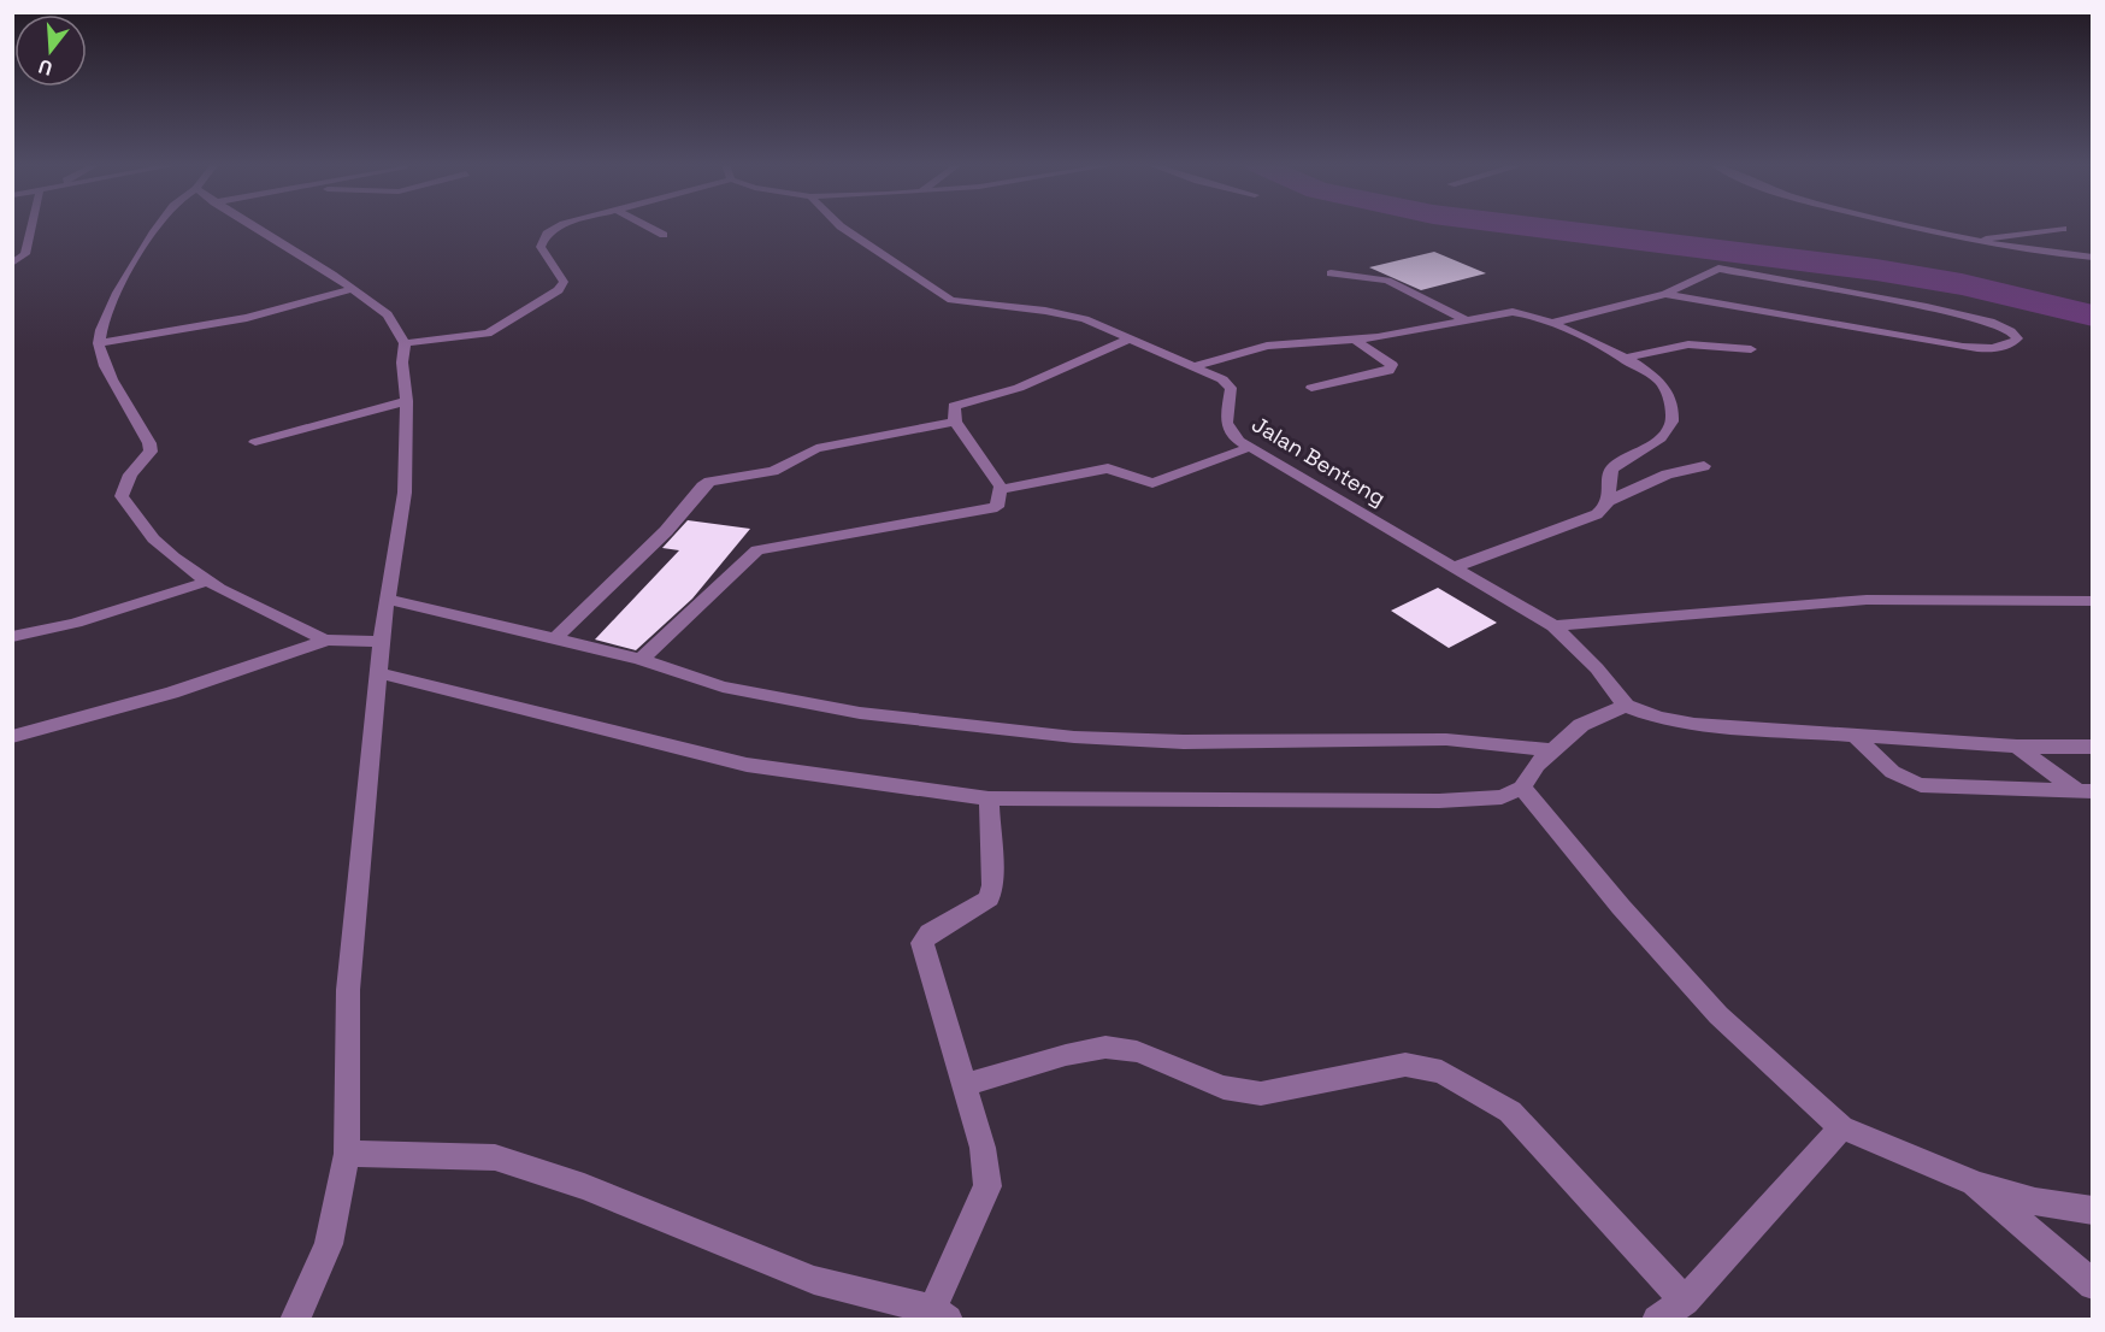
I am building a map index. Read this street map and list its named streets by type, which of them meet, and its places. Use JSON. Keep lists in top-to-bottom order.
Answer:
{
  "streets": {
    "street": ["Jalan Benteng"]
  },
  "north": "bottom"
}
